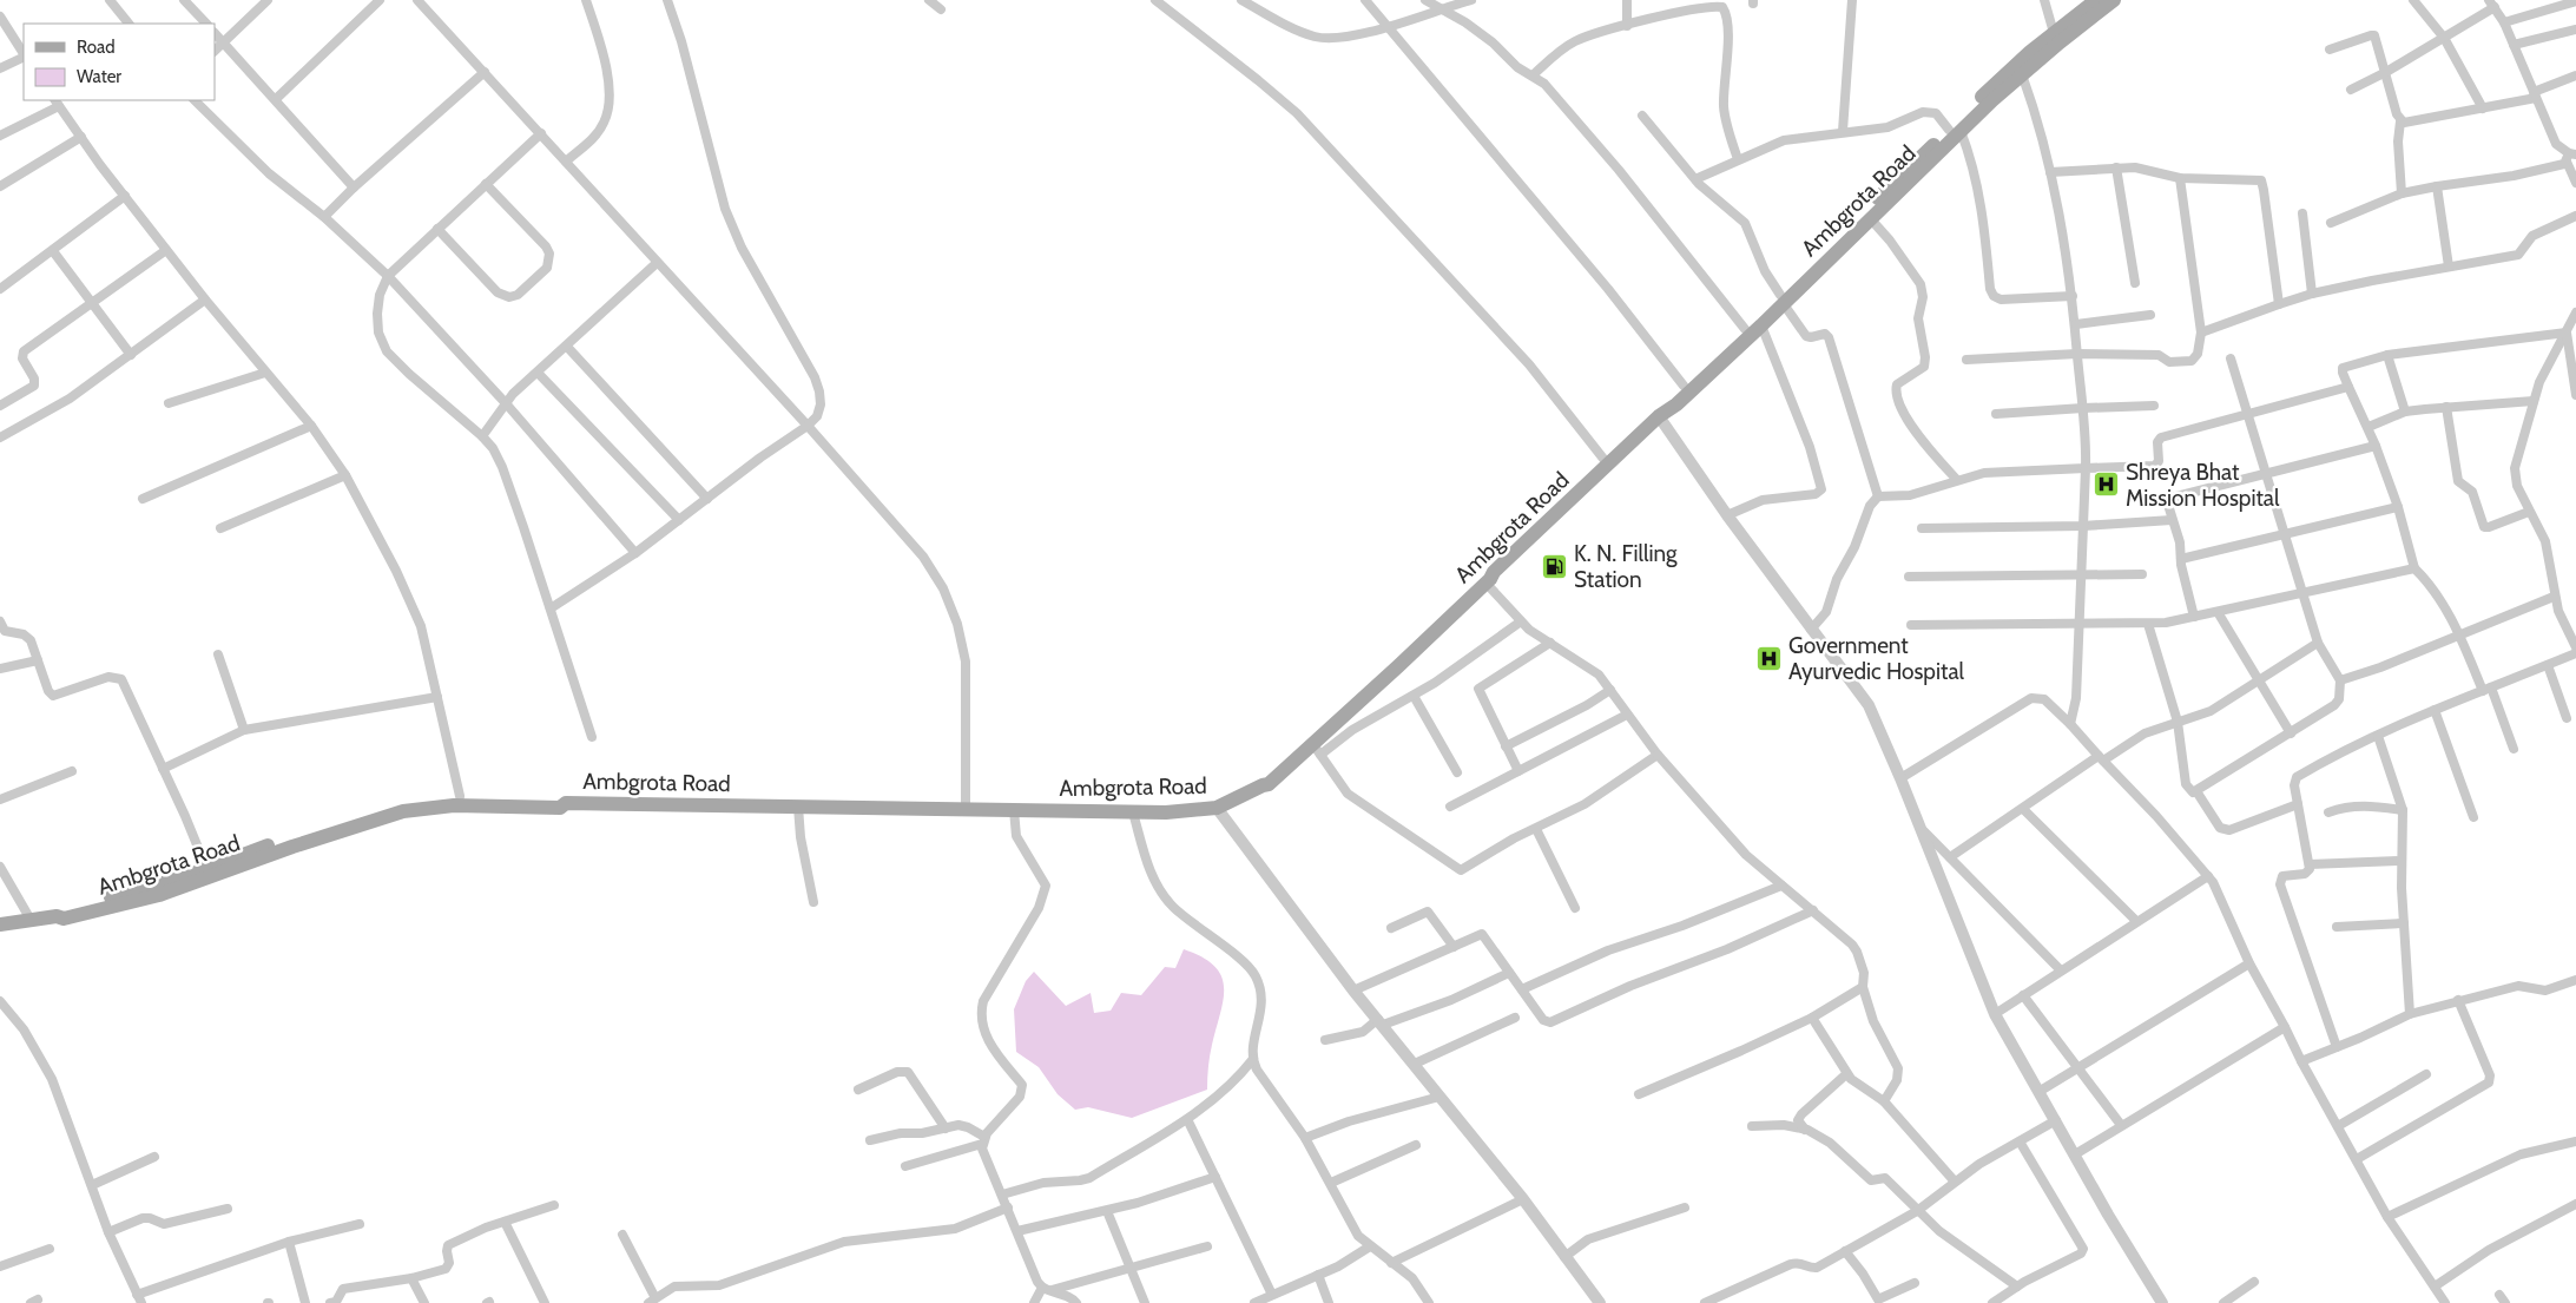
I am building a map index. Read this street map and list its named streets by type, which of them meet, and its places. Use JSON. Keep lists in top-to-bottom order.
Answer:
{
  "streets": {
    "main road": ["Ambgrota Road"]
  },
  "places": {
    "hospital": ["Shreya Bhat Mission Hospital", "Government Ayurvedic Hospital"],
    "fuel station": ["K. N. Filling Station"]
  },
  "legend": ["Road", "Water"]
}
